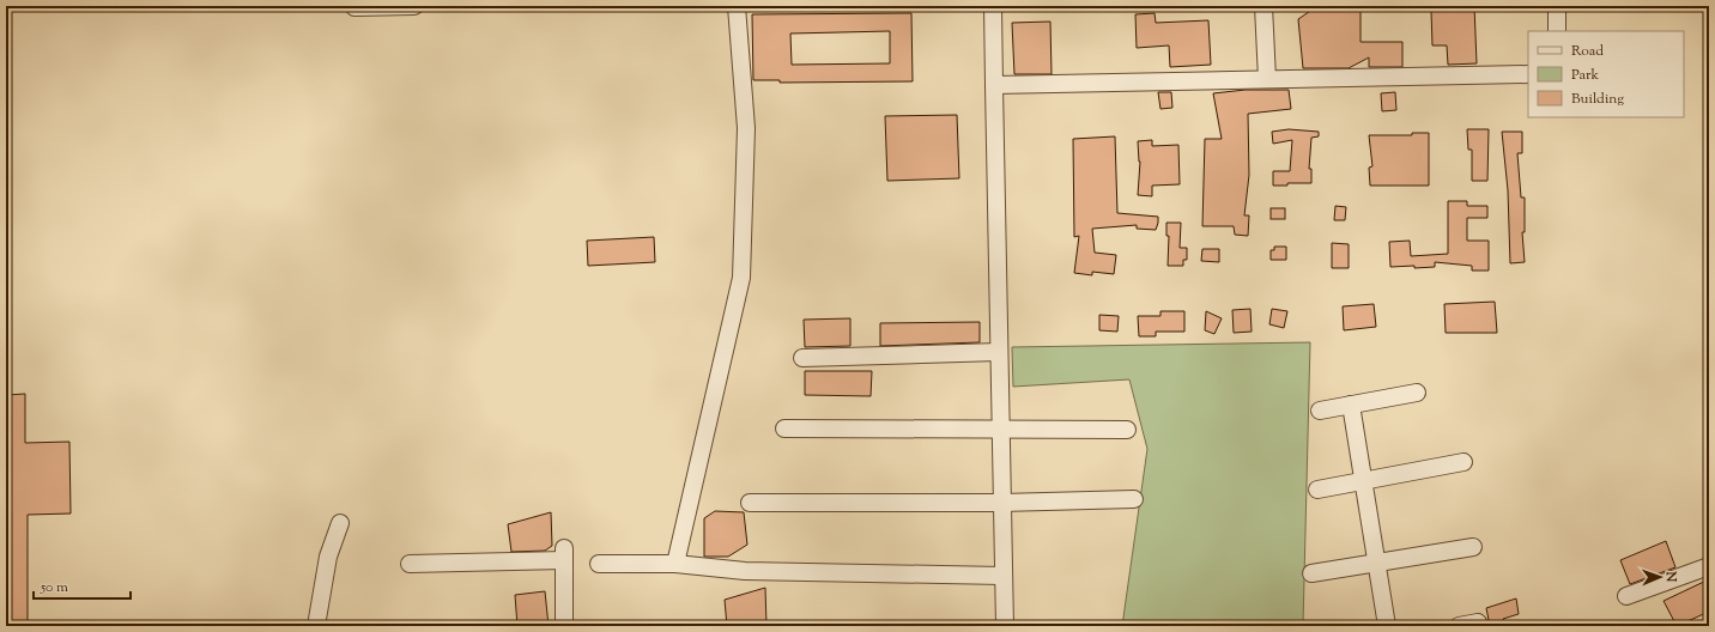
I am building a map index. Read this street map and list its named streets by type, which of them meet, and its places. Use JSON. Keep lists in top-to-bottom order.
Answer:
{
  "legend": ["Road", "Park", "Building"],
  "scale_bar": "50 m",
  "north": "right"
}
